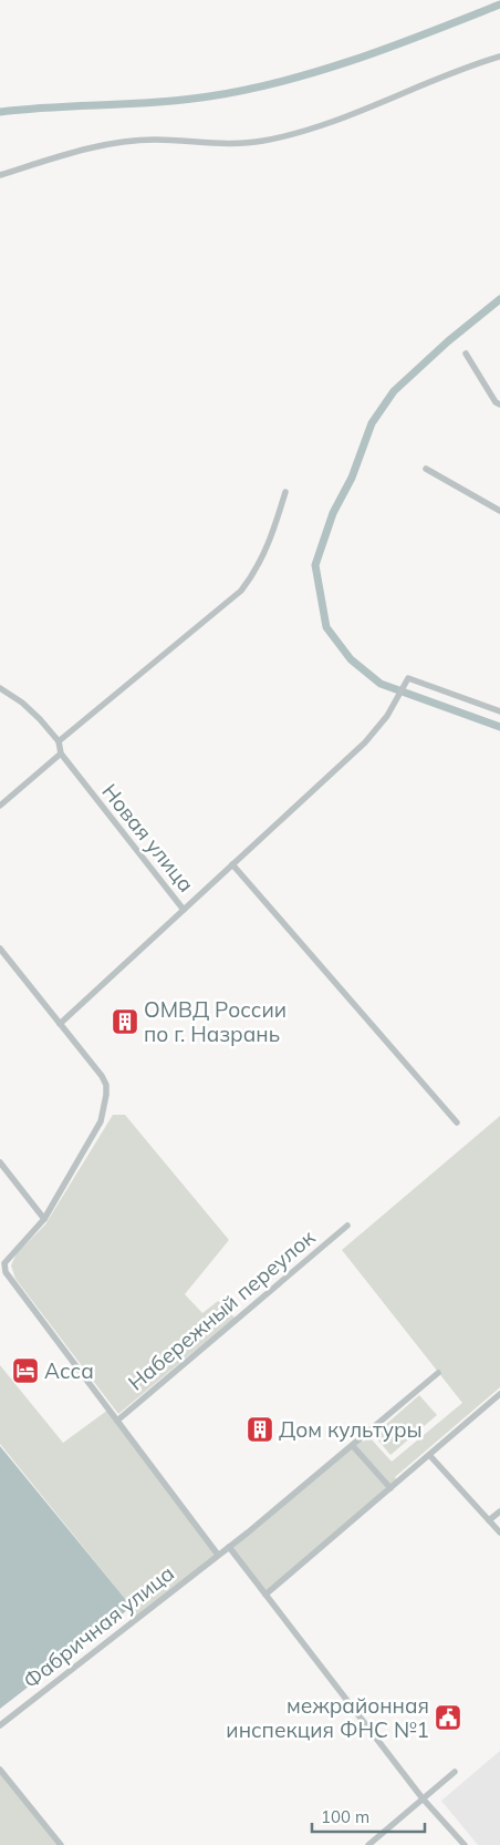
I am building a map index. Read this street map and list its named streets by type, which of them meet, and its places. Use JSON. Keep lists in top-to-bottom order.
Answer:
{
  "streets": {
    "street": ["Новая улица", "Набережный переулок", "Фабричная улица"]
  },
  "places": {
    "building": ["ОМВД России по г. Назрань", "Дом культуры"],
    "hotel": ["Асса"],
    "public building": ["межрайонная инспекция ФНС №1"]
  },
  "scale_bar": "100 m"
}
